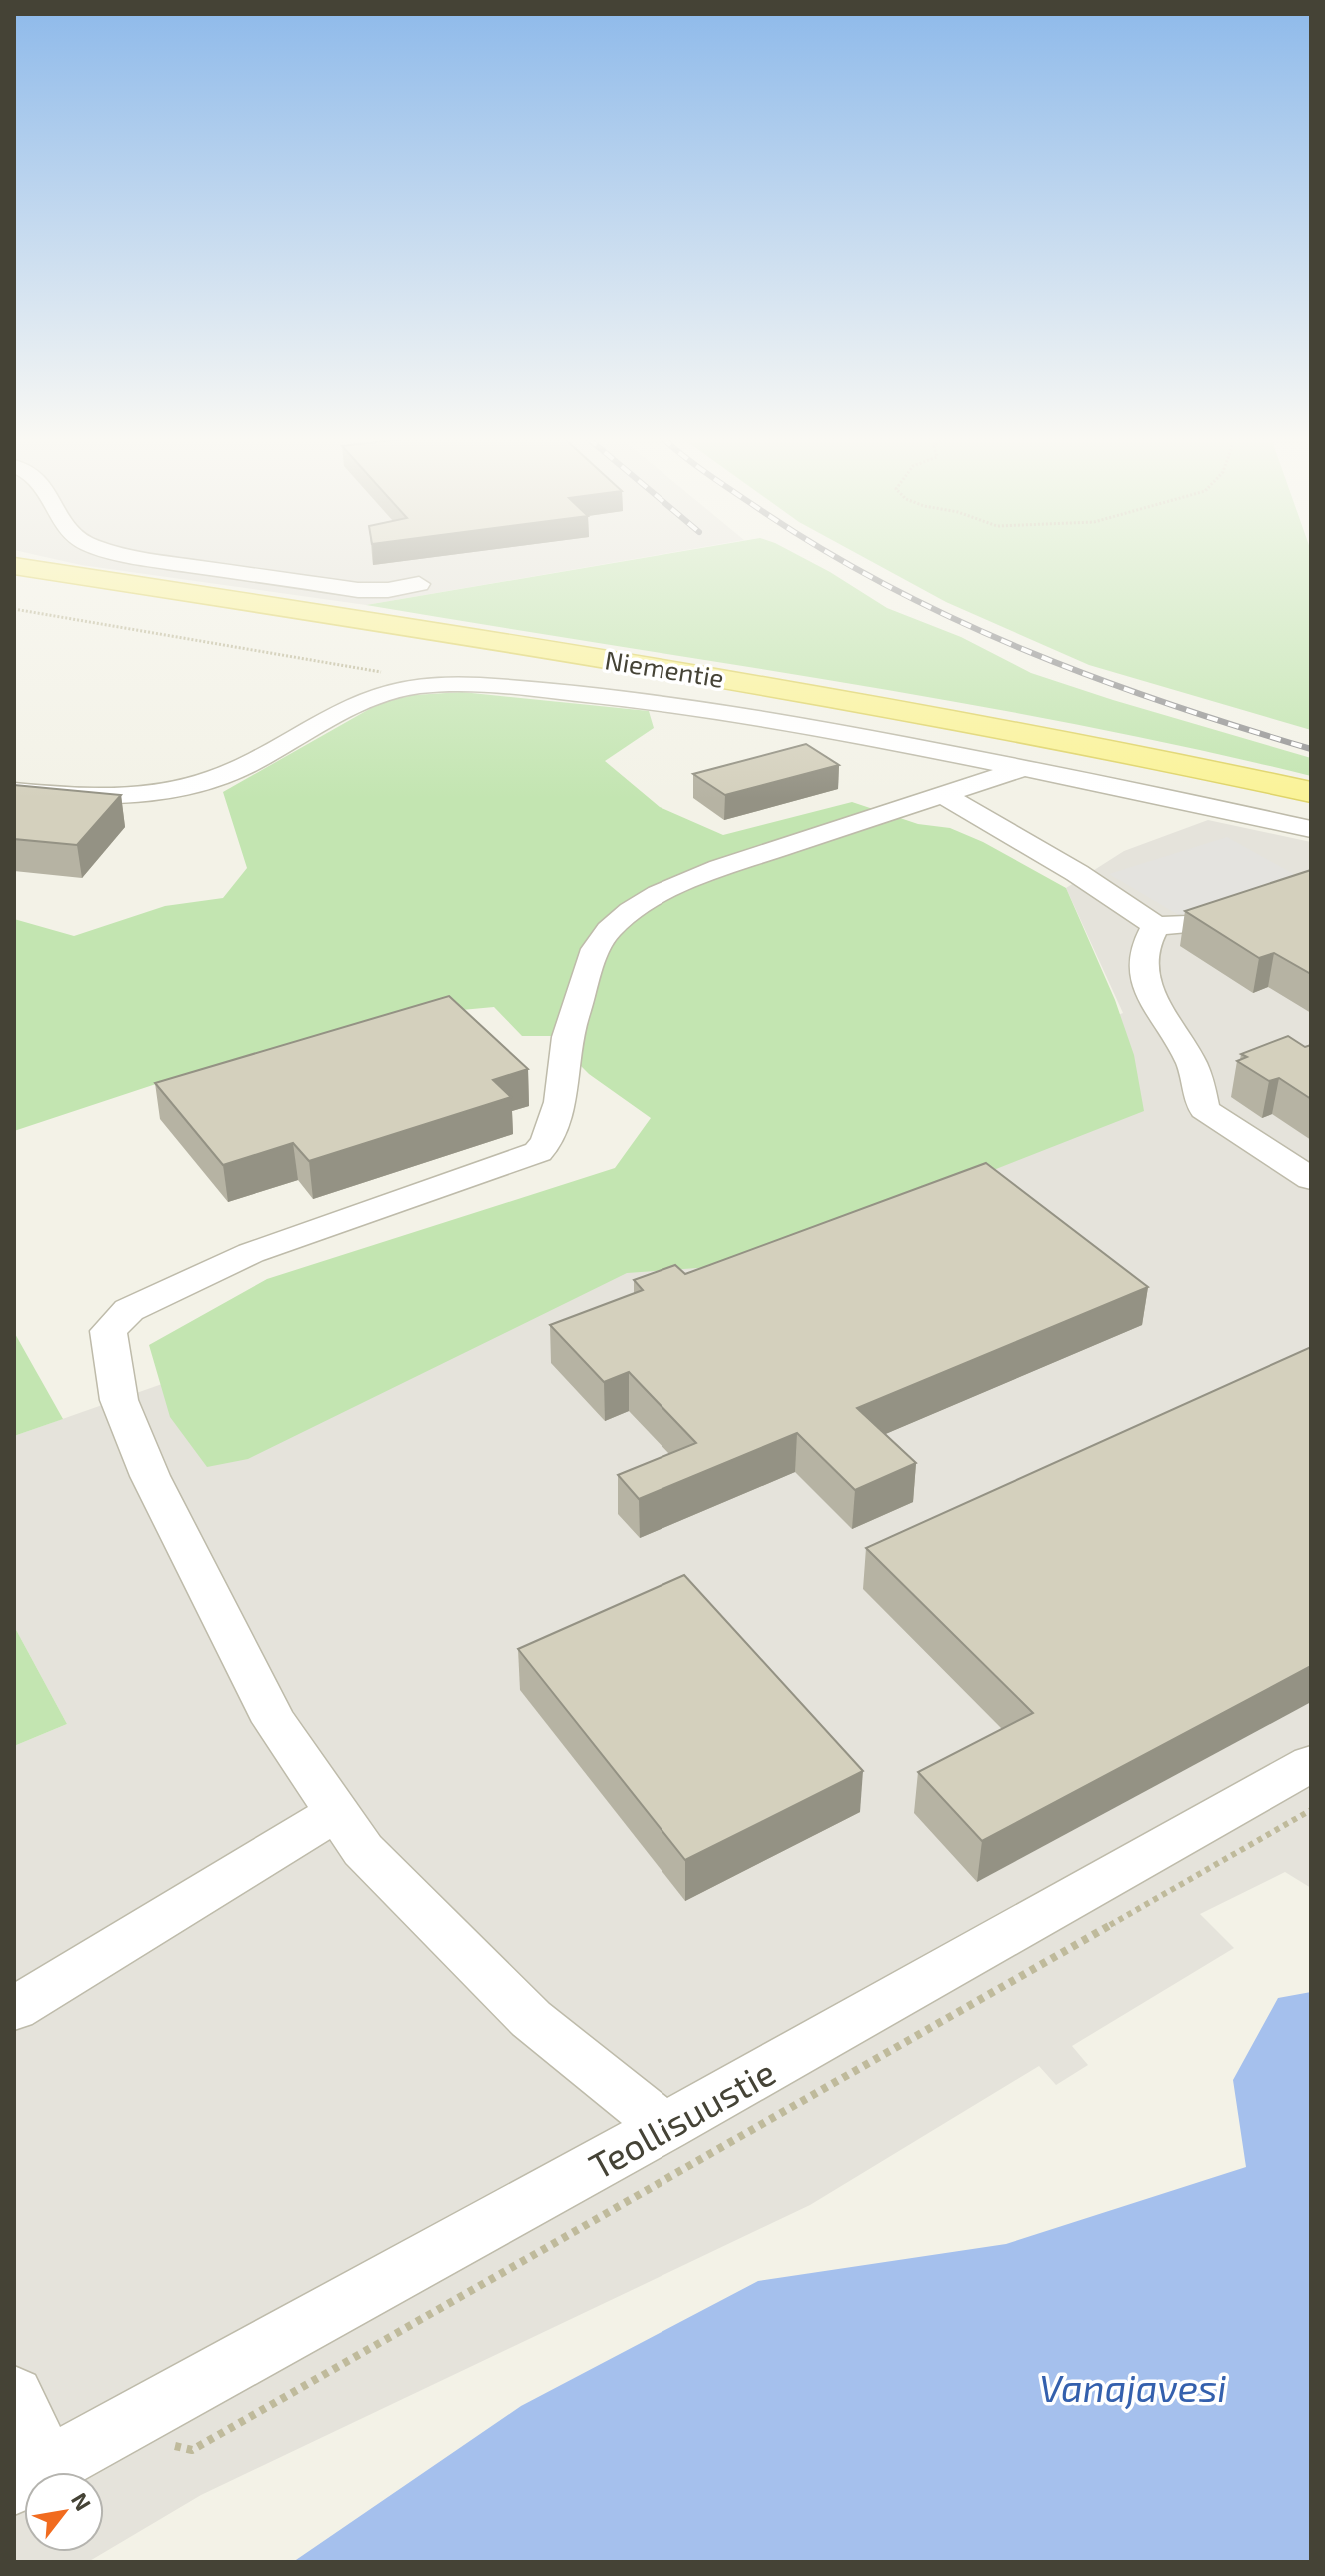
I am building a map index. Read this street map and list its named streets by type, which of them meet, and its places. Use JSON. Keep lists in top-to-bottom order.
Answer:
{
  "streets": {
    "main road": ["Niementie"],
    "street": ["Teollisuustie"]
  },
  "water": ["Vanajavesi"],
  "north": "top right"
}
